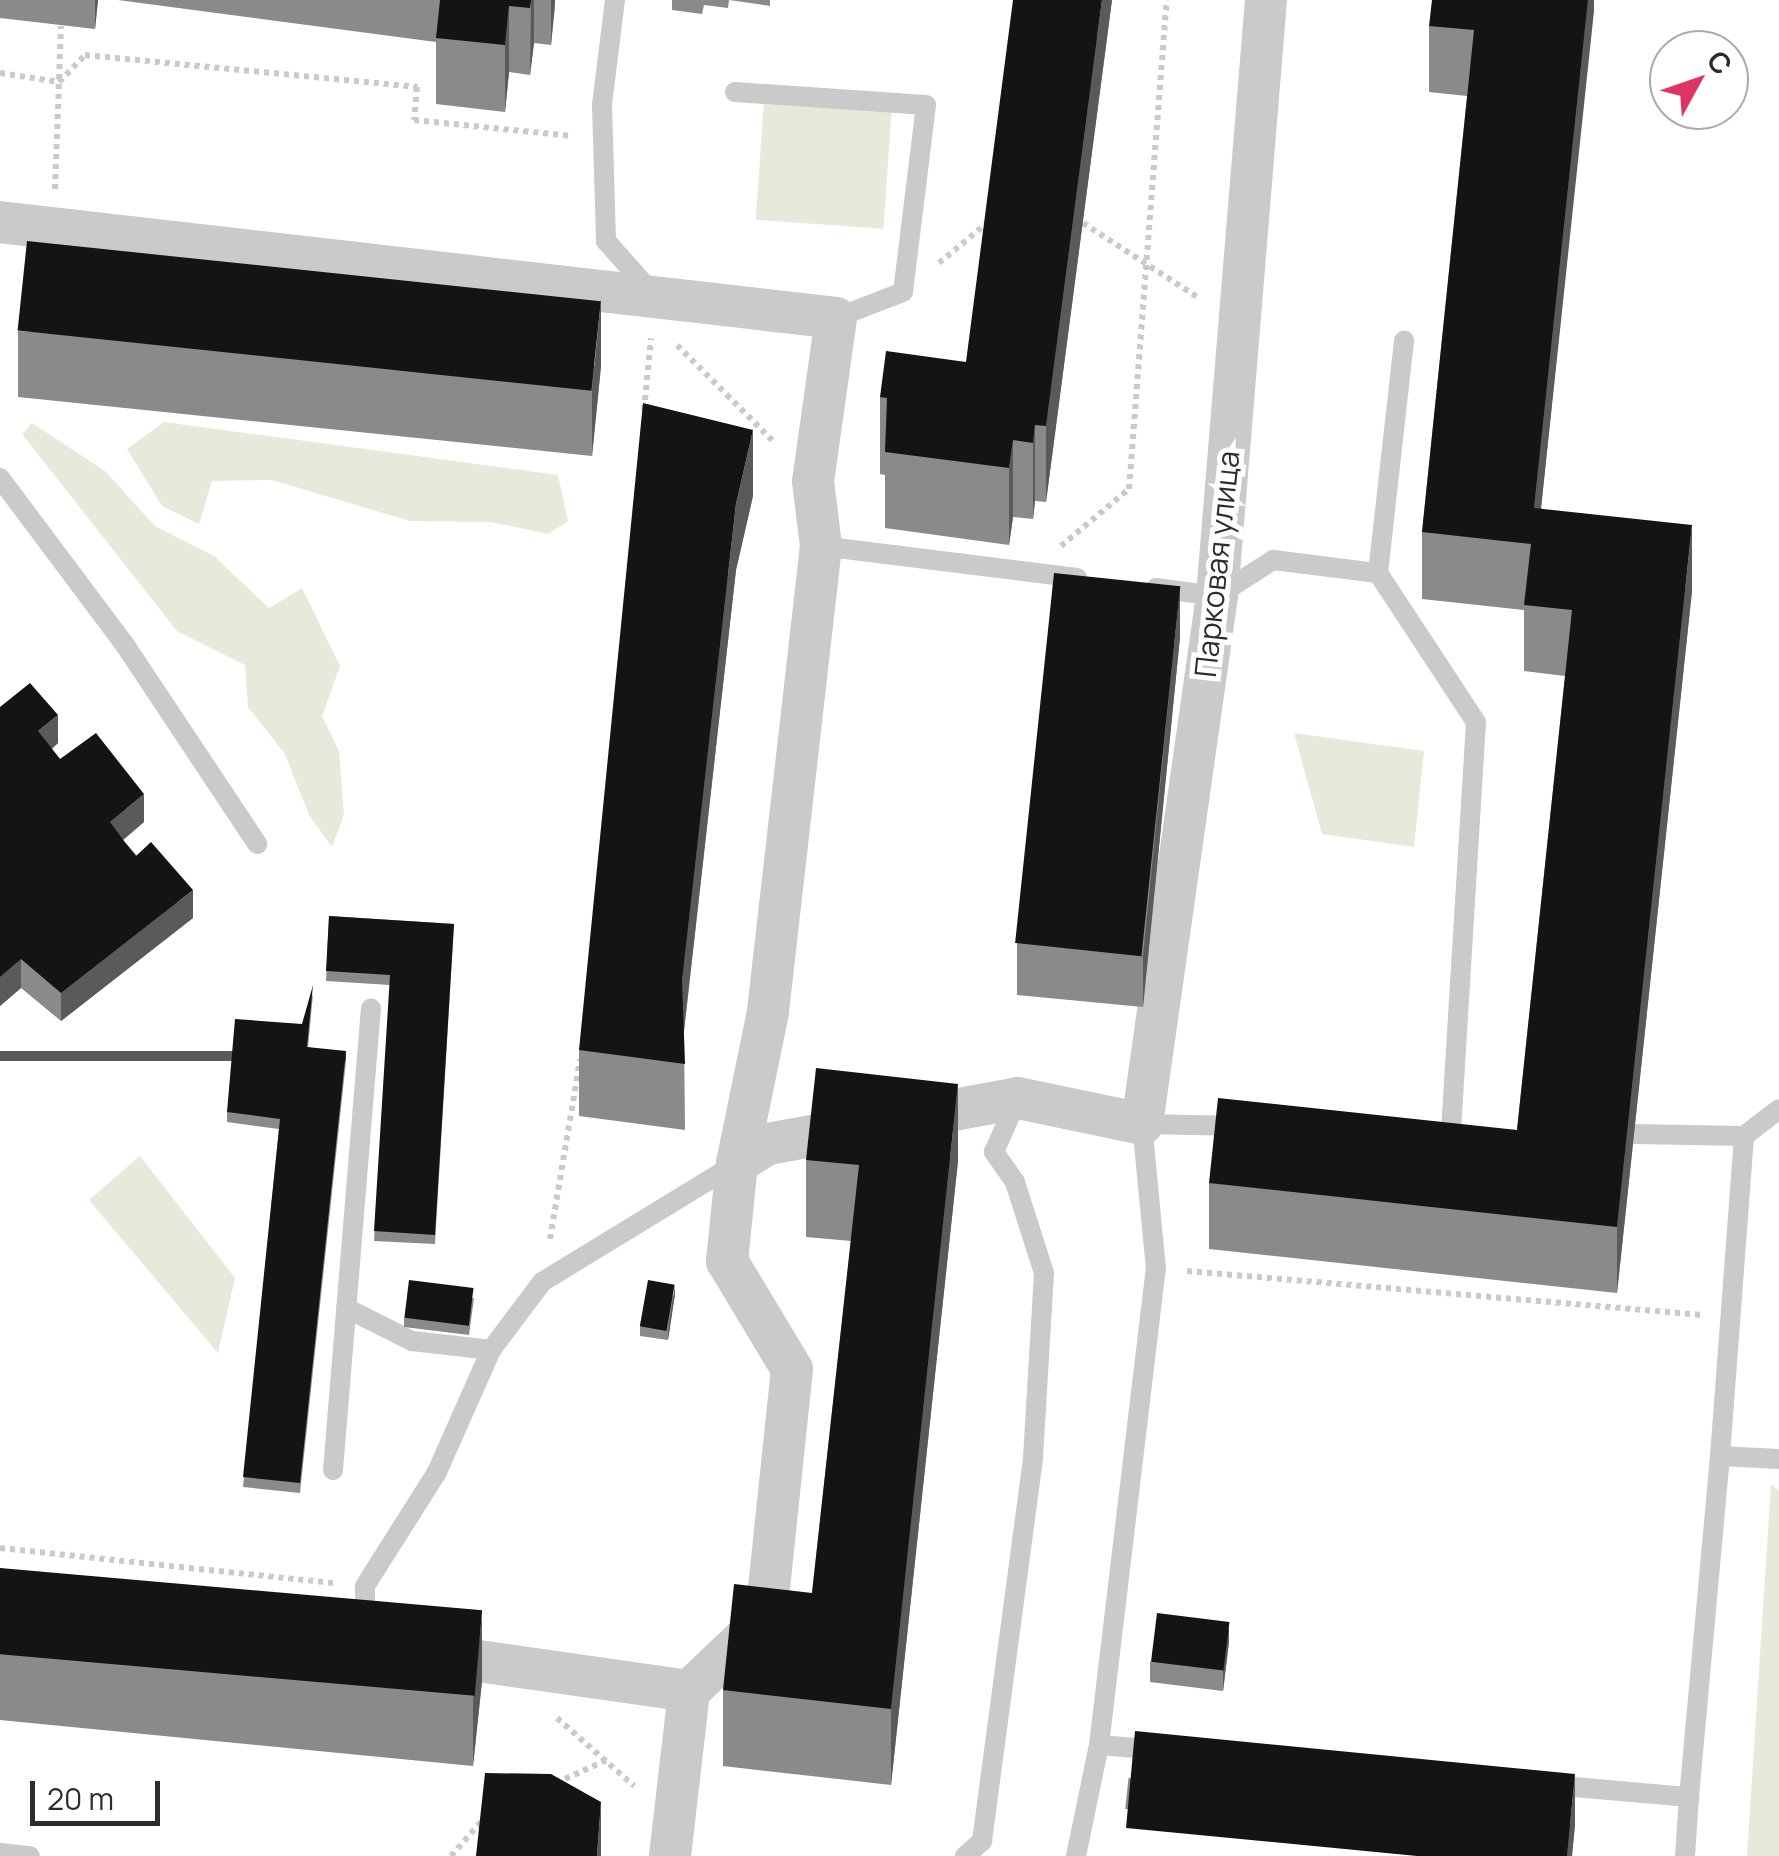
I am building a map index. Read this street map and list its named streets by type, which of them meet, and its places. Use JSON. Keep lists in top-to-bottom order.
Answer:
{
  "streets": {
    "street": ["Парковая улица"]
  },
  "scale_bar": "20 m",
  "north": "top right"
}
